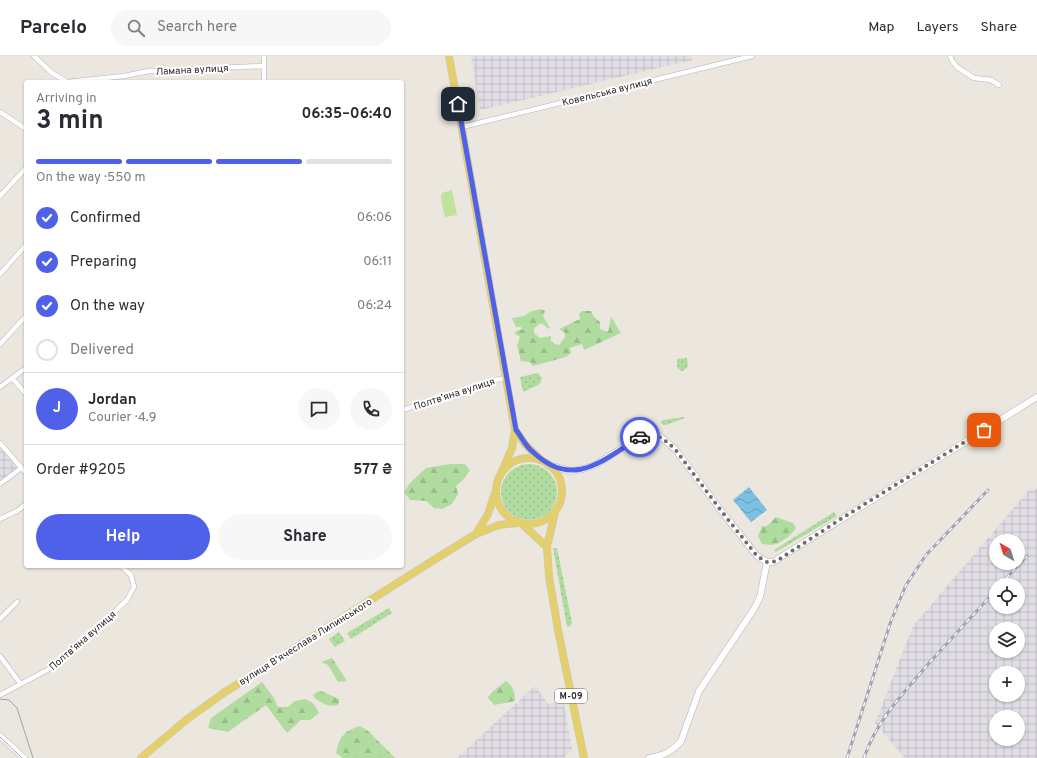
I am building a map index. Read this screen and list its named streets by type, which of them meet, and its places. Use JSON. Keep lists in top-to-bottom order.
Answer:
{
  "streets": {
    "main road": ["вулиця Вʼячеслава Липинського", "М-09"],
    "street": ["Ламана вулиця", "Ковельська вулиця", "Полтвʼяна вулиця"]
  },
  "crossings": [
    ["Ковельська вулиця", "М-09"],
    ["Полтвʼяна вулиця", "М-09"],
    ["вулиця Вʼячеслава Липинського", "М-09"]
  ],
  "north": "top left",
  "page": {
    "header": "Parcelo",
    "search": "Search here",
    "nav": ["Map", "Layers", "Share"],
    "heading": ["3 min", "Arriving in", "06:35–06:40"],
    "panel": [
      "Jordan",
      "Courier · 4.9",
      "Order #9205",
      "577 ₴"
    ],
    "bar": "On the way · 550 m",
    "list": [
      ["Confirmed", "06:06"],
      ["Preparing", "06:11"],
      ["On the way", "06:24"],
      "Delivered"
    ],
    "round": "J",
    "buttons": ["Help", "Share"],
    "map_buttons": ["+", "−"]
  }
}
